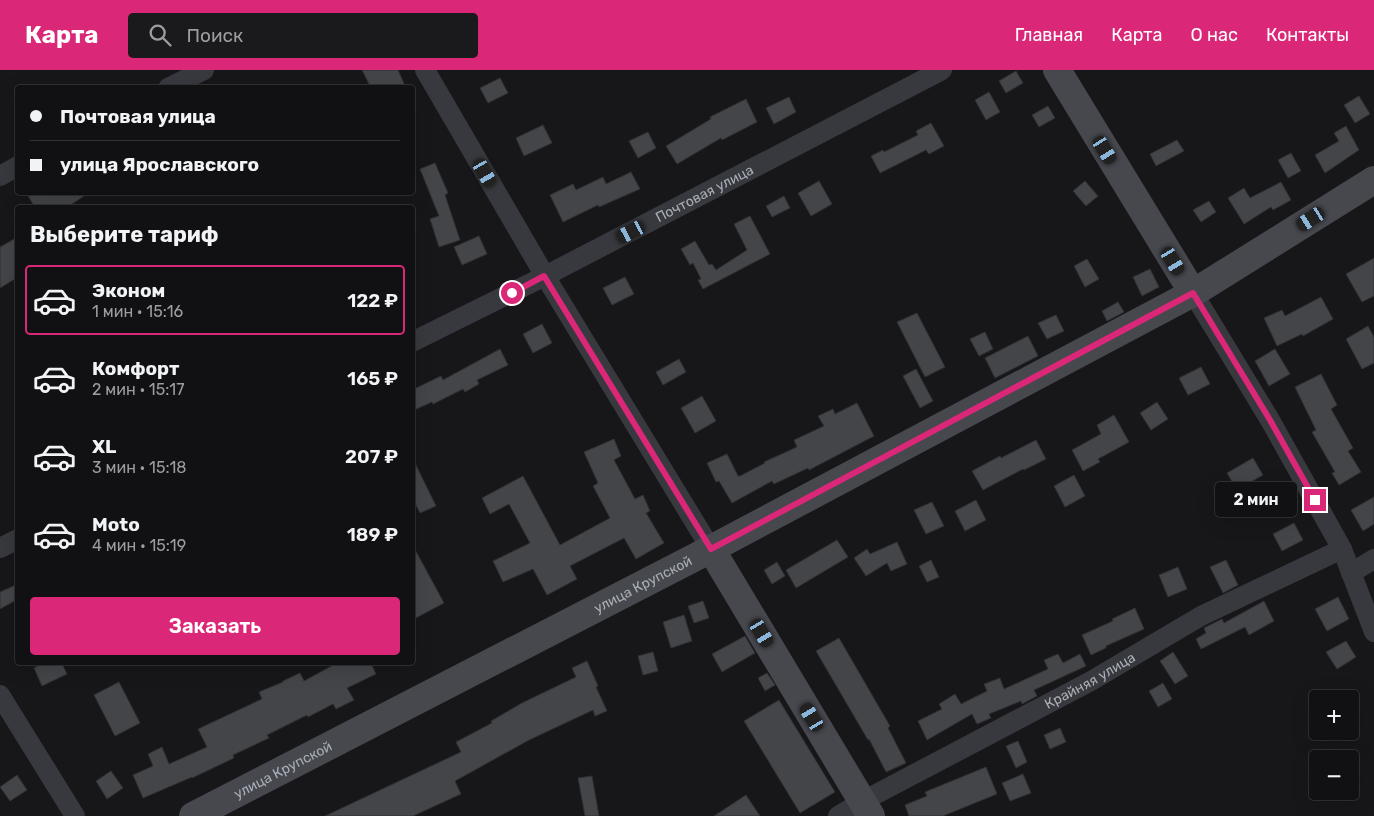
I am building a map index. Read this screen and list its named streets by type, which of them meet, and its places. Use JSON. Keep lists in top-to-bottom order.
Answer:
{
  "streets": {
    "street": ["Почтовая улица", "улица Крупской", "Крайняя улица"]
  },
  "page": {
    "header": "Карта",
    "search": "Поиск",
    "nav": [
      "Главная",
      "Карта",
      "О нас",
      "Контакты"
    ],
    "banner": ["Почтовая улица", "улица Ярославского"],
    "heading": "Выберите тариф",
    "list": [
      {
        "name": "Эконом",
        "note": "1 мин · 15:16",
        "value": "122 ₽"
      },
      {
        "name": "Комфорт",
        "note": "2 мин · 15:17",
        "value": "165 ₽"
      },
      {
        "name": "XL",
        "note": "3 мин · 15:18",
        "value": "207 ₽"
      },
      {
        "name": "Moto",
        "note": "4 мин · 15:19",
        "value": "189 ₽"
      }
    ],
    "bubble": "2 мин",
    "buttons": "Заказать",
    "map_buttons": ["+", "−"]
  }
}
